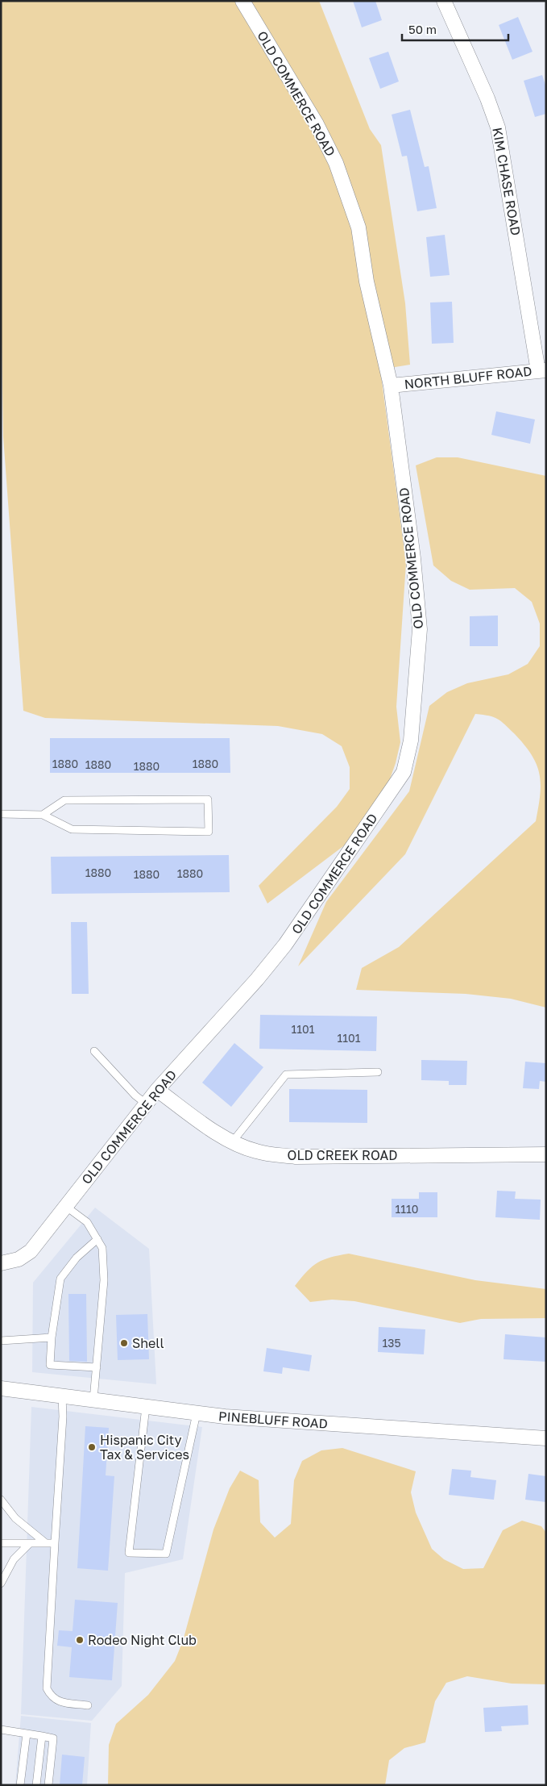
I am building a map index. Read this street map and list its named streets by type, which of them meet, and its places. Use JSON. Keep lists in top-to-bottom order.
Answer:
{
  "streets": {
    "street": [
      "OLD COMMERCE ROAD",
      "KIM CHASE ROAD",
      "NORTH BLUFF ROAD",
      "OLD CREEK ROAD",
      "PINEBLUFF ROAD"
    ]
  },
  "crossings": [
    ["OLD COMMERCE ROAD", "NORTH BLUFF ROAD"],
    ["OLD COMMERCE ROAD", "OLD CREEK ROAD"],
    ["KIM CHASE ROAD", "NORTH BLUFF ROAD"]
  ],
  "places": ["Shell", "Hispanic City Tax & Services", "Rodeo Night Club"],
  "house_numbers": [
    "1880",
    "1880",
    "1880",
    "1880",
    "1880",
    "1880",
    "1880",
    "1101",
    "1101",
    "1110",
    "135"
  ],
  "scale_bar": "50 m"
}
